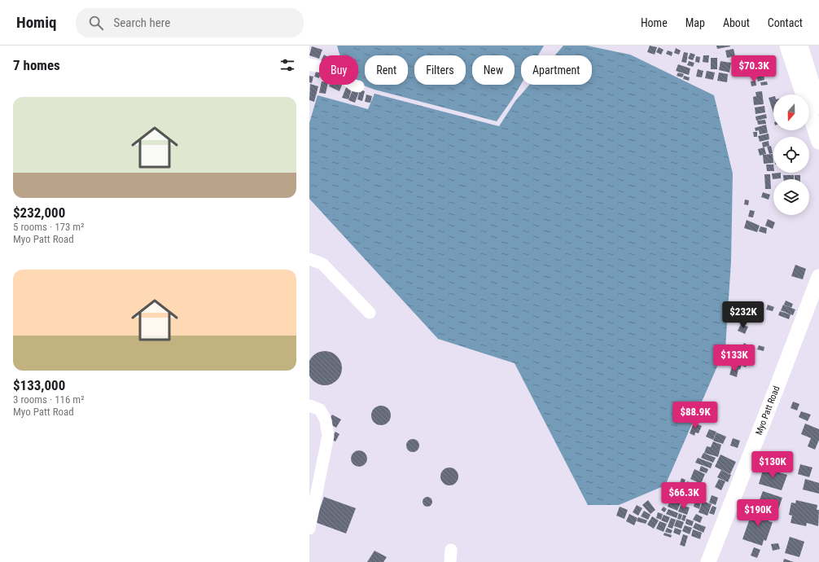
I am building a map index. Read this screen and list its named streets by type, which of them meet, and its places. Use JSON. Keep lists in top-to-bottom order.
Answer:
{
  "streets": {
    "main road": ["Myo Patt Road"]
  },
  "north": "bottom",
  "page": {
    "header": "Homiq",
    "search": "Search here",
    "nav": [
      "Home",
      "Map",
      "About",
      "Contact"
    ],
    "heading": "7 homes",
    "price": [
      "$70.3K",
      "$232K",
      "$133K",
      "$88.9K",
      "$130K",
      "$66.3K",
      "$190K"
    ],
    "chip": [
      "Buy",
      "Rent",
      "Filters",
      "New",
      "Apartment"
    ],
    "list": [
      {
        "name": "$232,000",
        "note": "5 rooms · 173 m² · Myo Patt Road"
      },
      {
        "name": "$133,000",
        "note": "3 rooms · 116 m² · Myo Patt Road"
      }
    ]
  }
}
